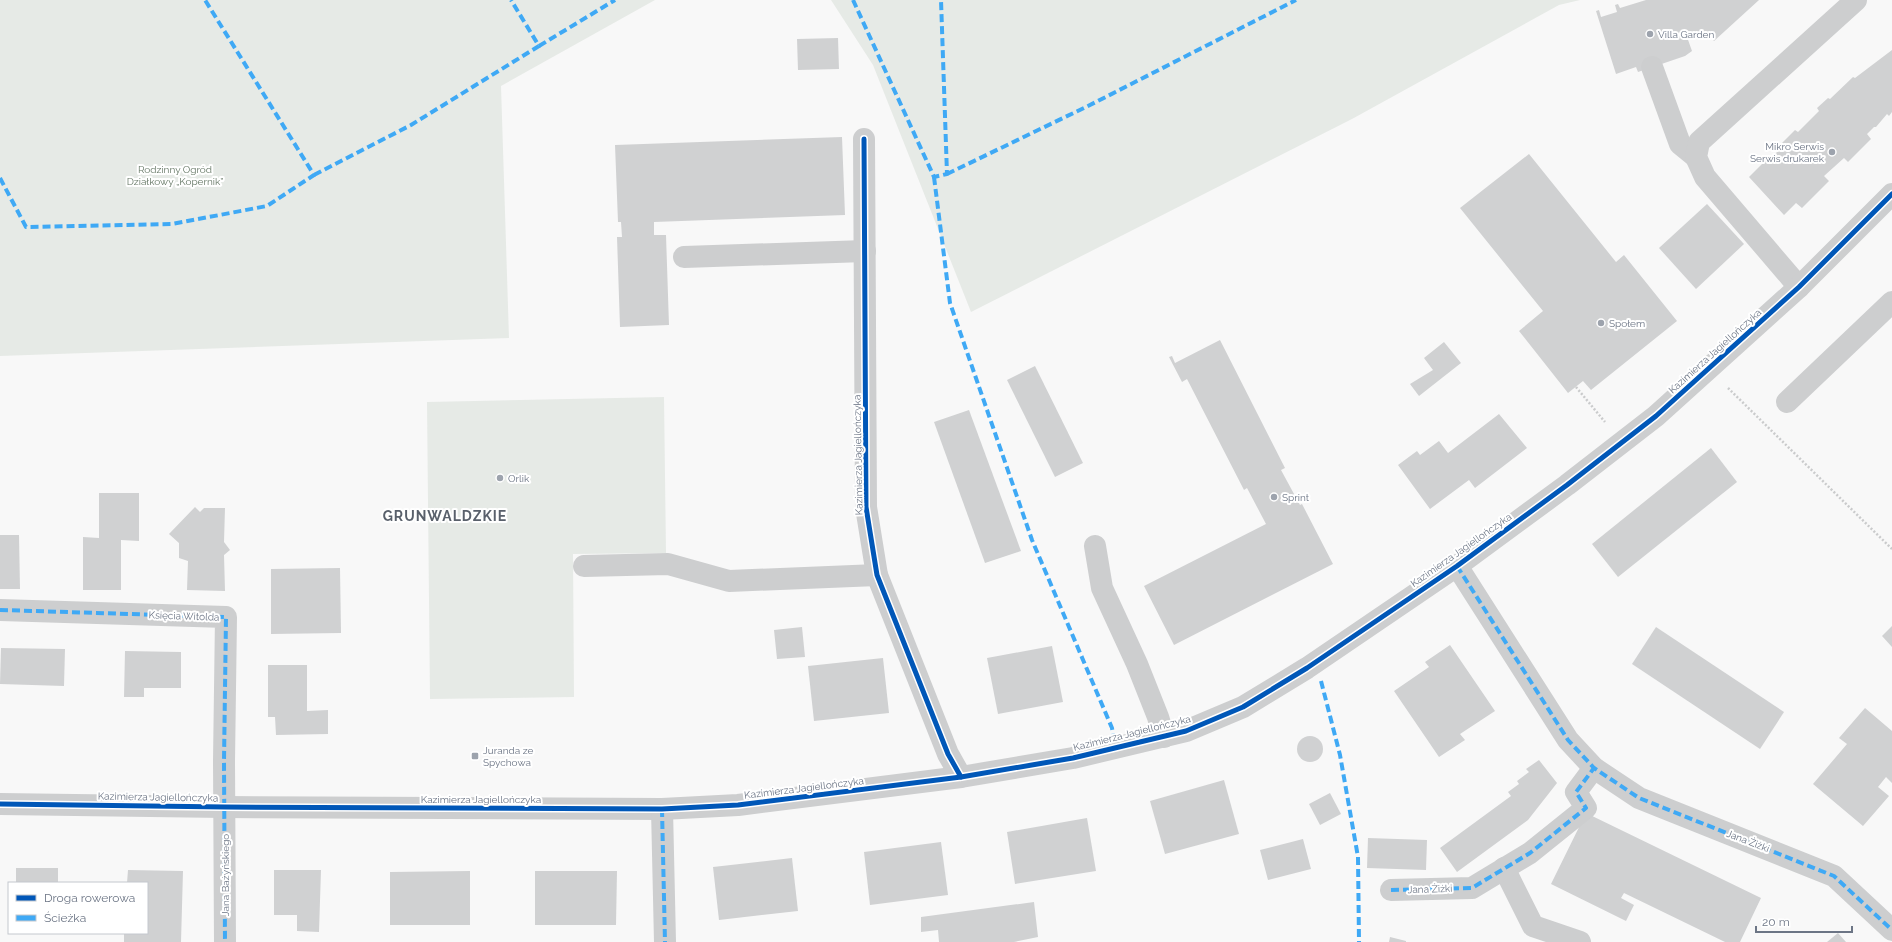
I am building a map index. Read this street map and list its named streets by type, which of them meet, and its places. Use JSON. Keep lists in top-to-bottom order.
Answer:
{
  "streets": {
    "street": [
      "Kazimierza Jagiellończyka",
      "Księcia Witolda",
      "Jana Żiżki",
      "Jana Bażyńskiego"
    ]
  },
  "crossings": [
    ["Kazimierza Jagiellończyka", "Księcia Witolda"],
    ["Kazimierza Jagiellończyka", "Jana Żiżki"],
    ["Kazimierza Jagiellończyka", "Jana Bażyńskiego"],
    ["Księcia Witolda", "Jana Bażyńskiego"]
  ],
  "districts": ["GRUNWALDZKIE"],
  "parks": ["Rodzinny Ogród Działkowy „Kopernik”"],
  "places": {
    "other": [
      "Villa Garden",
      "Mikro Serwis Serwis drukarek",
      "Społem",
      "Orlik",
      "Sprint"
    ],
    "transit": ["Juranda ze Spychowa"]
  },
  "legend": ["Droga rowerowa", "Ścieżka"],
  "scale_bar": "20 m"
}
